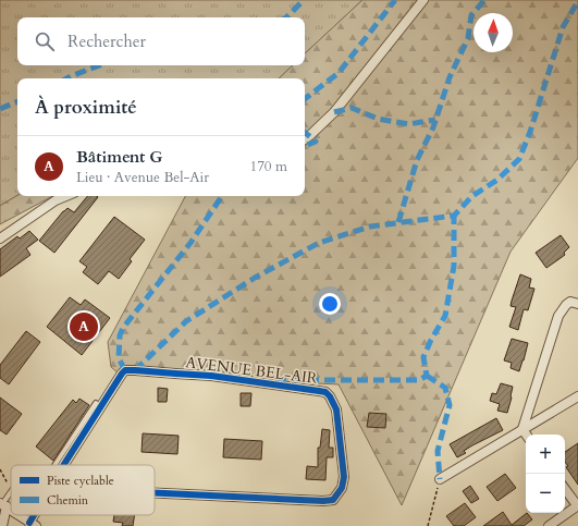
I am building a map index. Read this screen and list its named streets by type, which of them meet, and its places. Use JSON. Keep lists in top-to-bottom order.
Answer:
{
  "streets": {
    "street": ["AVENUE BEL-AIR"]
  },
  "legend": ["Piste cyclable", "Chemin"],
  "north": "top",
  "page": {
    "search": "Rechercher",
    "heading": "À proximité",
    "list": [
      {
        "mark": "A",
        "name": "Bâtiment G",
        "note": "Lieu · Avenue Bel-Air",
        "value": "170 m"
      }
    ],
    "pins": "A",
    "map_buttons": ["+", "−"]
  }
}
